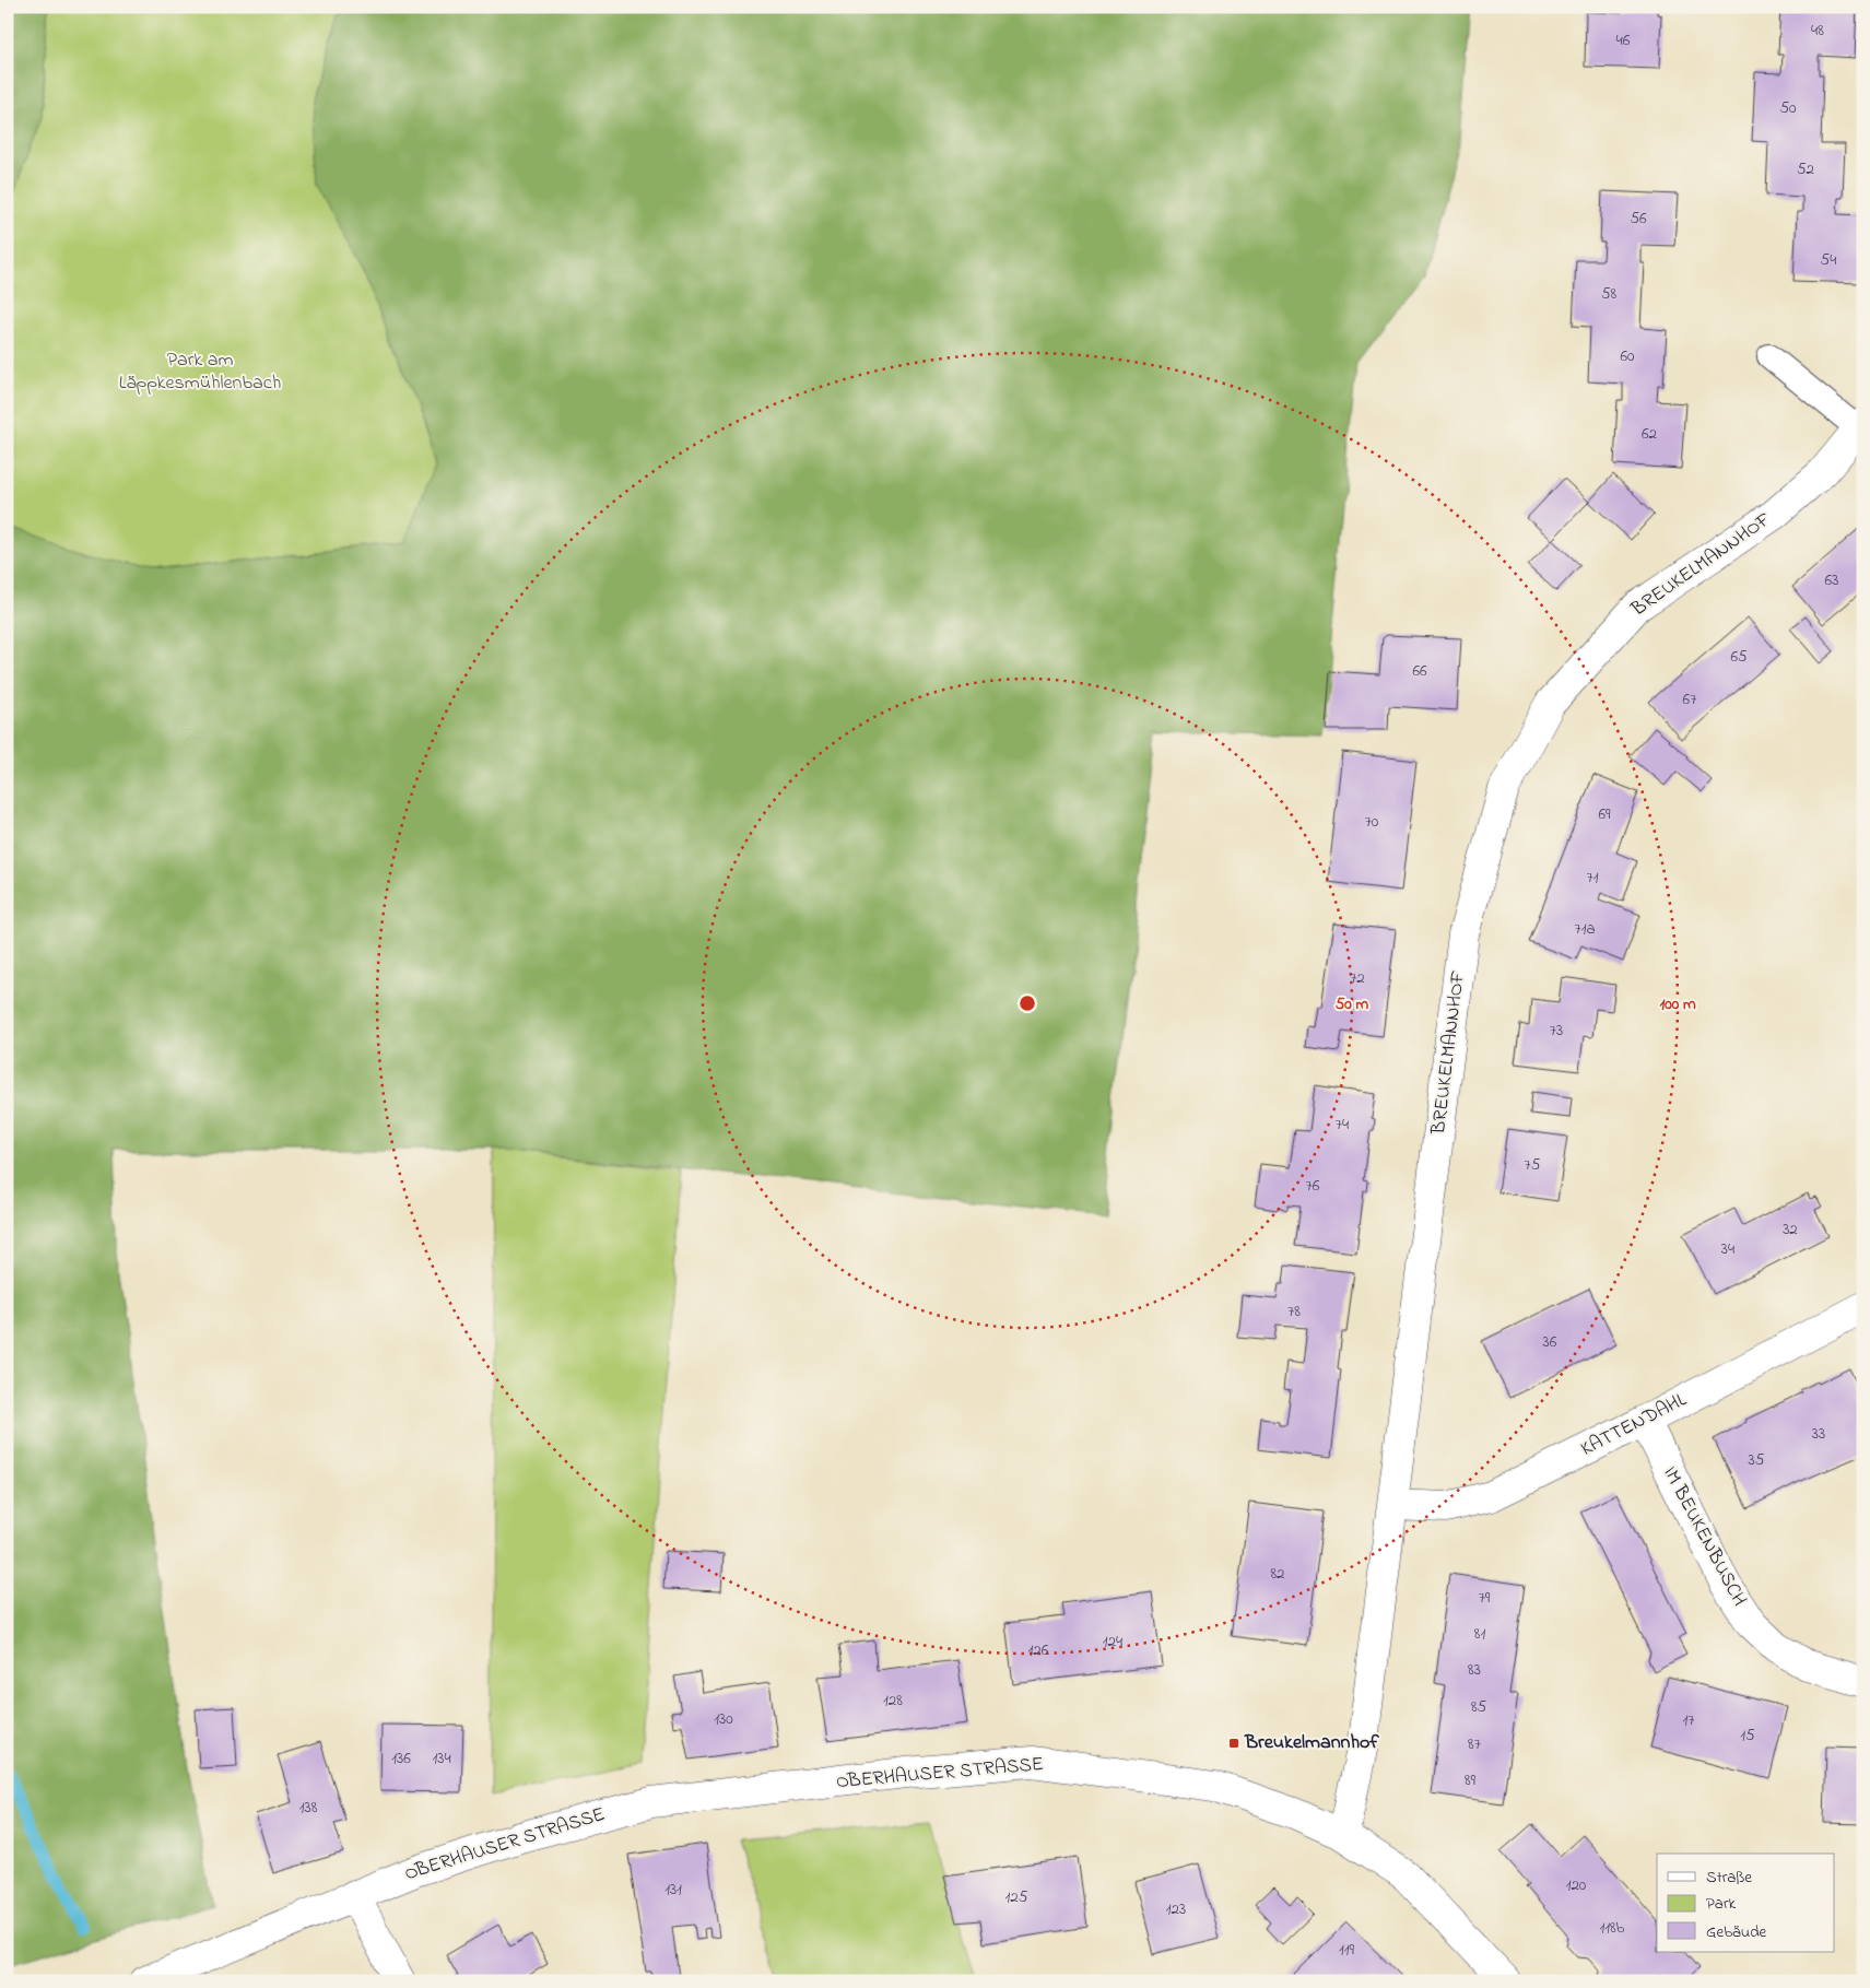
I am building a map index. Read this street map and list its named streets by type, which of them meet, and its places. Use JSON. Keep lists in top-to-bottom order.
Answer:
{
  "streets": {
    "street": [
      "BREUKELMANNHOF",
      "KATTENDAHL",
      "IM BEUKENBUSCH",
      "OBERHAUSER STRASSE"
    ]
  },
  "crossings": [
    ["BREUKELMANNHOF", "KATTENDAHL"],
    ["BREUKELMANNHOF", "OBERHAUSER STRASSE"],
    ["KATTENDAHL", "IM BEUKENBUSCH"]
  ],
  "parks": ["Park am Läppkesmühlenbach"],
  "places": {
    "transit": ["Breukelmannhof"]
  },
  "house_numbers": [
    "48",
    "46",
    "50",
    "52",
    "56",
    "54",
    "58",
    "60",
    "62",
    "63",
    "65",
    "66",
    "67",
    "69",
    "70",
    "71",
    "71a",
    "72",
    "73",
    "74",
    "75",
    "76",
    "32",
    "34",
    "78",
    "36",
    "33",
    "35",
    "82",
    "79",
    "81",
    "124",
    "126",
    "83",
    "128",
    "85",
    "130",
    "17",
    "15",
    "87",
    "136",
    "134",
    "89",
    "138",
    "120",
    "131",
    "125",
    "123",
    "118b",
    "119"
  ],
  "legend": ["Straße", "Park", "Gebäude"],
  "rings": ["50 m", "100 m"]
}
